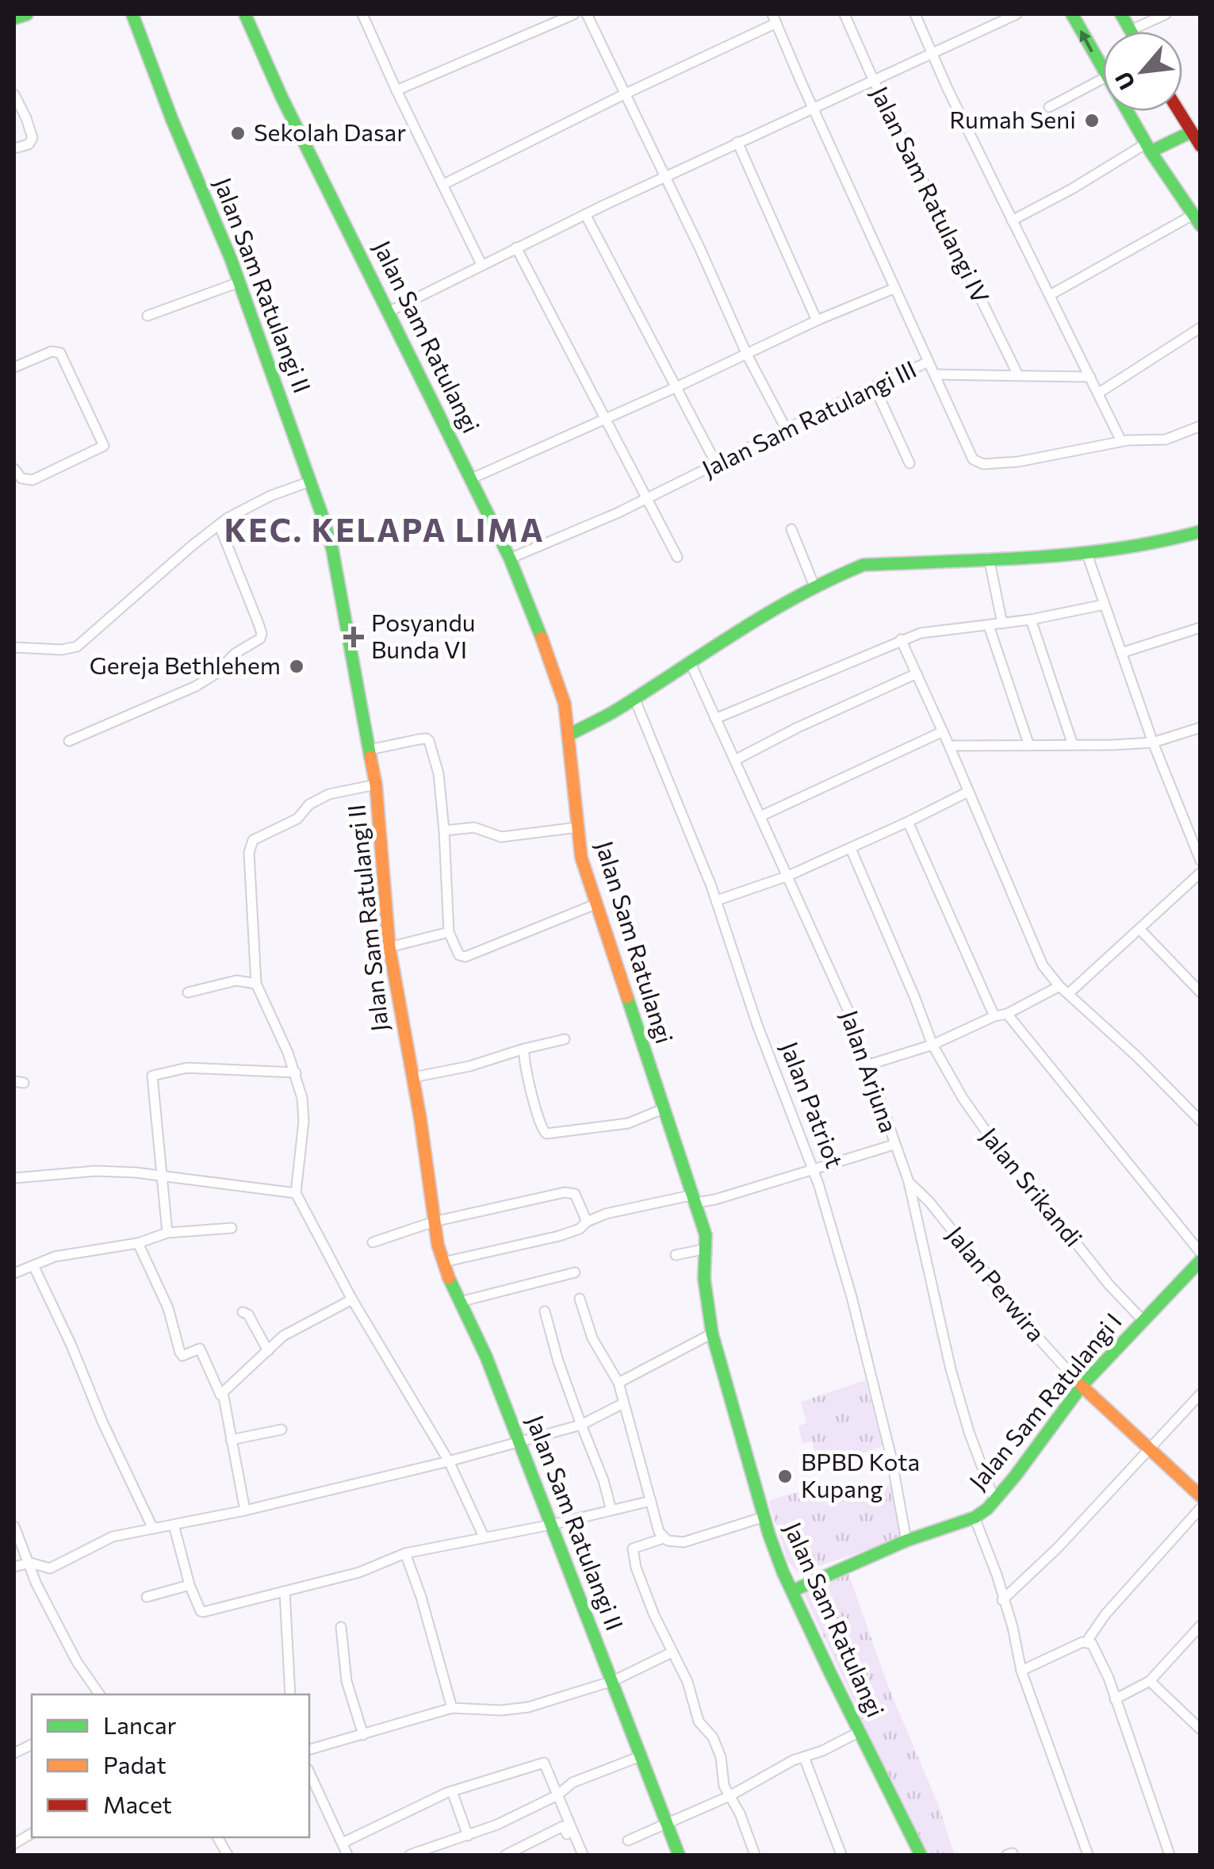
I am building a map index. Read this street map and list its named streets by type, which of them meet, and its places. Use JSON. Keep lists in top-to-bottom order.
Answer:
{
  "streets": {
    "main road": ["Jalan Sam Ratulangi II", "Jalan Sam Ratulangi", "Jalan Sam Ratulangi I"],
    "street": [
      "Jalan Sam Ratulangi IV",
      "Jalan Sam Ratulangi III",
      "Jalan Arjuna",
      "Jalan Patriot",
      "Jalan Srikandi",
      "Jalan Perwira"
    ]
  },
  "crossings": [
    ["Jalan Sam Ratulangi", "Jalan Sam Ratulangi III"],
    ["Jalan Sam Ratulangi", "Jalan Sam Ratulangi I"],
    ["Jalan Arjuna", "Jalan Perwira"],
    ["Jalan Arjuna", "Jalan Sam Ratulangi I"],
    ["Jalan Patriot", "Jalan Sam Ratulangi I"],
    ["Jalan Srikandi", "Jalan Sam Ratulangi I"],
    ["Jalan Perwira", "Jalan Sam Ratulangi I"]
  ],
  "districts": ["KEC. KELAPA LIMA"],
  "places": {
    "other": [
      "Rumah Seni",
      "Sekolah Dasar",
      "Gereja Bethlehem",
      "BPBD Kota Kupang"
    ],
    "health": ["Posyandu Bunda VI"]
  },
  "legend": ["Lancar", "Padat", "Macet"],
  "north": "bottom left"
}
